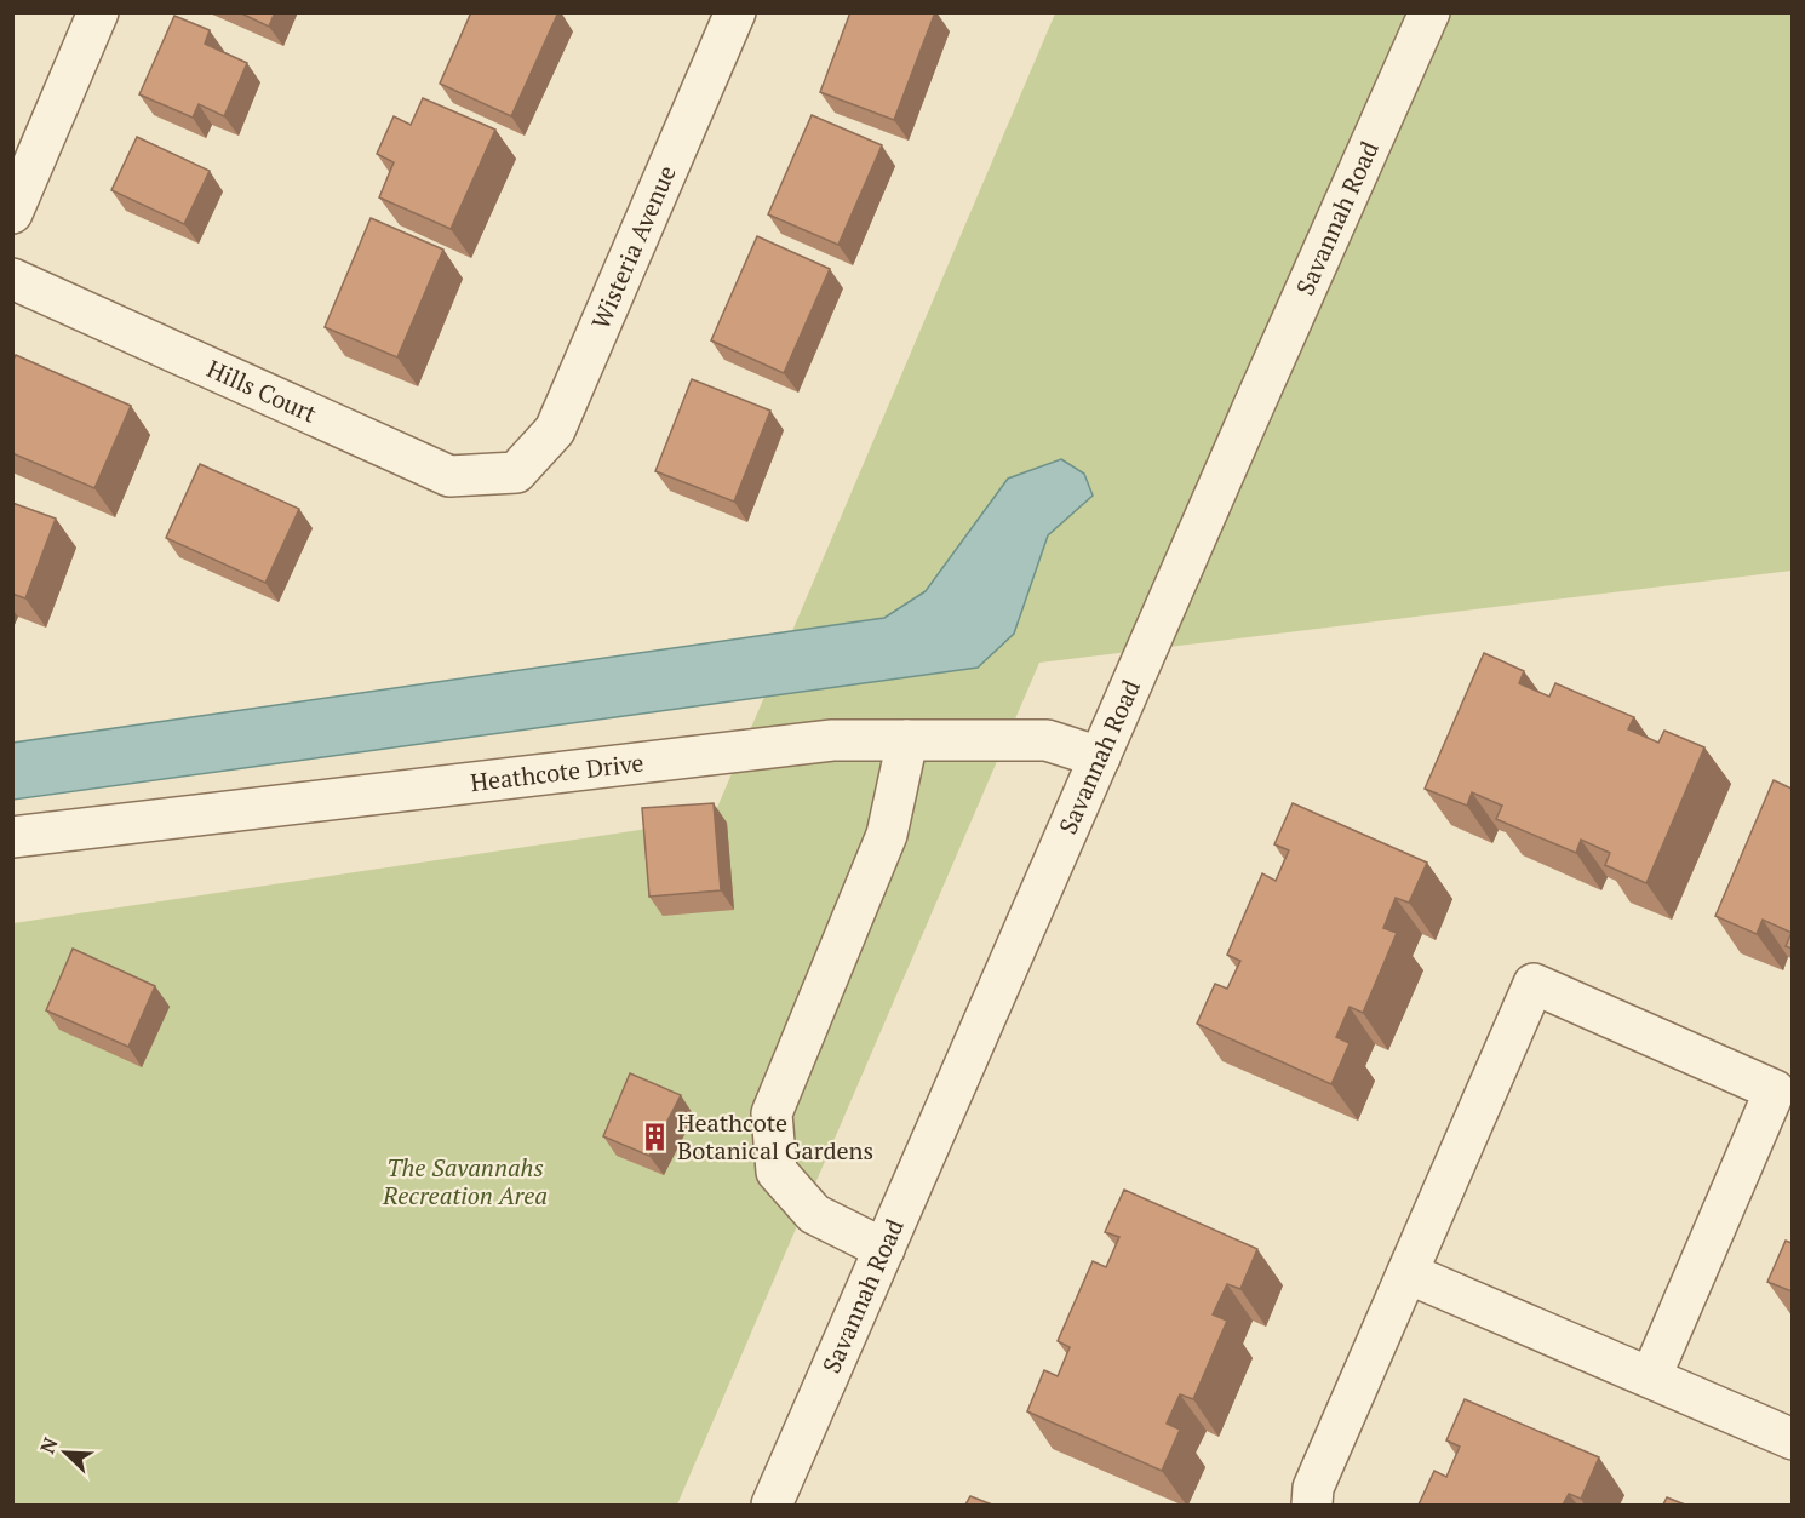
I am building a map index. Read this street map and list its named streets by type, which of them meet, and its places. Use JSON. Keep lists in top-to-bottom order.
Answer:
{
  "streets": {
    "street": [
      "Savannah Road",
      "Wisteria Avenue",
      "Hills Court",
      "Heathcote Drive"
    ]
  },
  "crossings": [
    ["Savannah Road", "Heathcote Drive"],
    ["Wisteria Avenue", "Hills Court"]
  ],
  "parks": ["The Savannahs Recreation Area"],
  "places": {
    "building": ["Heathcote Botanical Gardens"]
  },
  "north": "top left"
}
